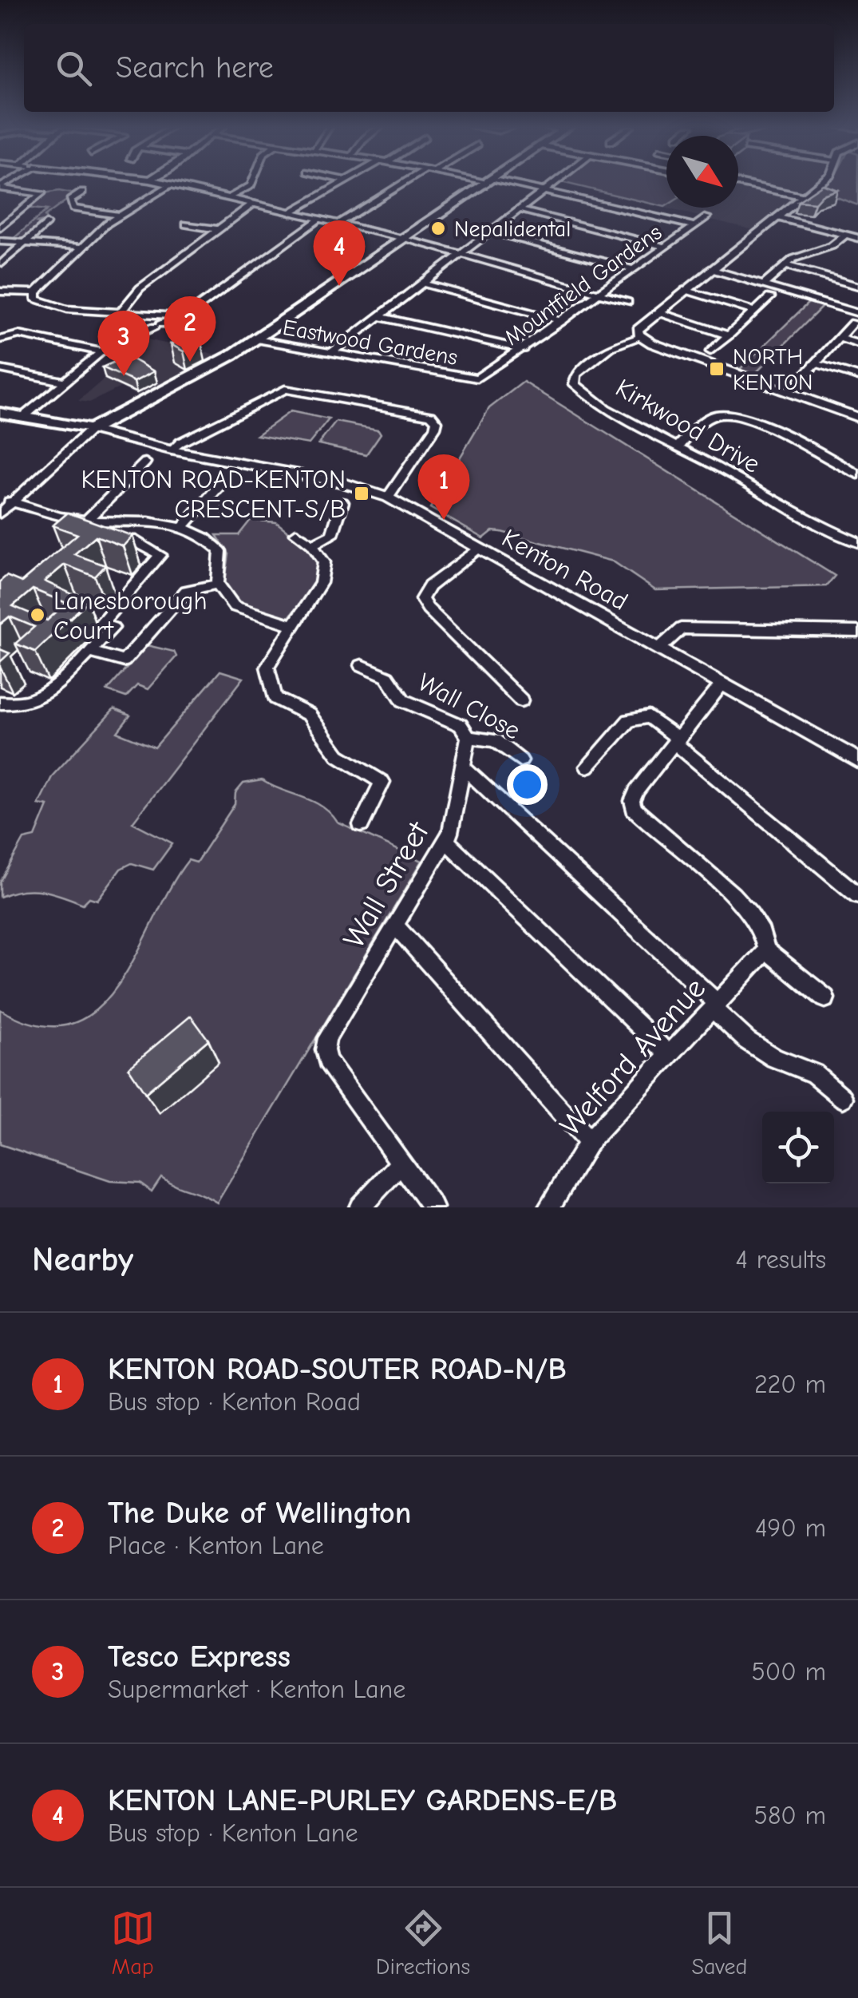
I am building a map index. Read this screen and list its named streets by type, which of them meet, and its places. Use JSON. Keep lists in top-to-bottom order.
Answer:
{
  "streets": {
    "main road": ["Kenton Road"],
    "street": [
      "Mountfield Gardens",
      "Eastwood Gardens",
      "Kirkwood Drive",
      "Wall Close",
      "Wall Street",
      "Welford Avenue"
    ]
  },
  "crossings": [
    ["Mountfield Gardens", "Eastwood Gardens"],
    ["Wall Close", "Wall Street"]
  ],
  "places": {
    "other": ["Nepalidental", "Lanesborough Court"],
    "transit": ["NORTH KENTON", "KENTON ROAD-KENTON CRESCENT-S/B"]
  },
  "north": "bottom right",
  "page": {
    "search": "Search here",
    "pins": [
      "4",
      "2",
      "3",
      "1"
    ],
    "heading": ["Nearby", "4 results"],
    "list": [
      {
        "mark": "1",
        "name": "KENTON ROAD-SOUTER ROAD-N/B",
        "note": "Bus stop · Kenton Road",
        "value": "220 m"
      },
      {
        "mark": "2",
        "name": "The Duke of Wellington",
        "note": "Place · Kenton Lane",
        "value": "490 m"
      },
      {
        "mark": "3",
        "name": "Tesco Express",
        "note": "Supermarket · Kenton Lane",
        "value": "500 m"
      },
      {
        "mark": "4",
        "name": "KENTON LANE-PURLEY GARDENS-E/B",
        "note": "Bus stop · Kenton Lane",
        "value": "580 m"
      }
    ],
    "nav": ["Map", "Directions", "Saved"]
  }
}
